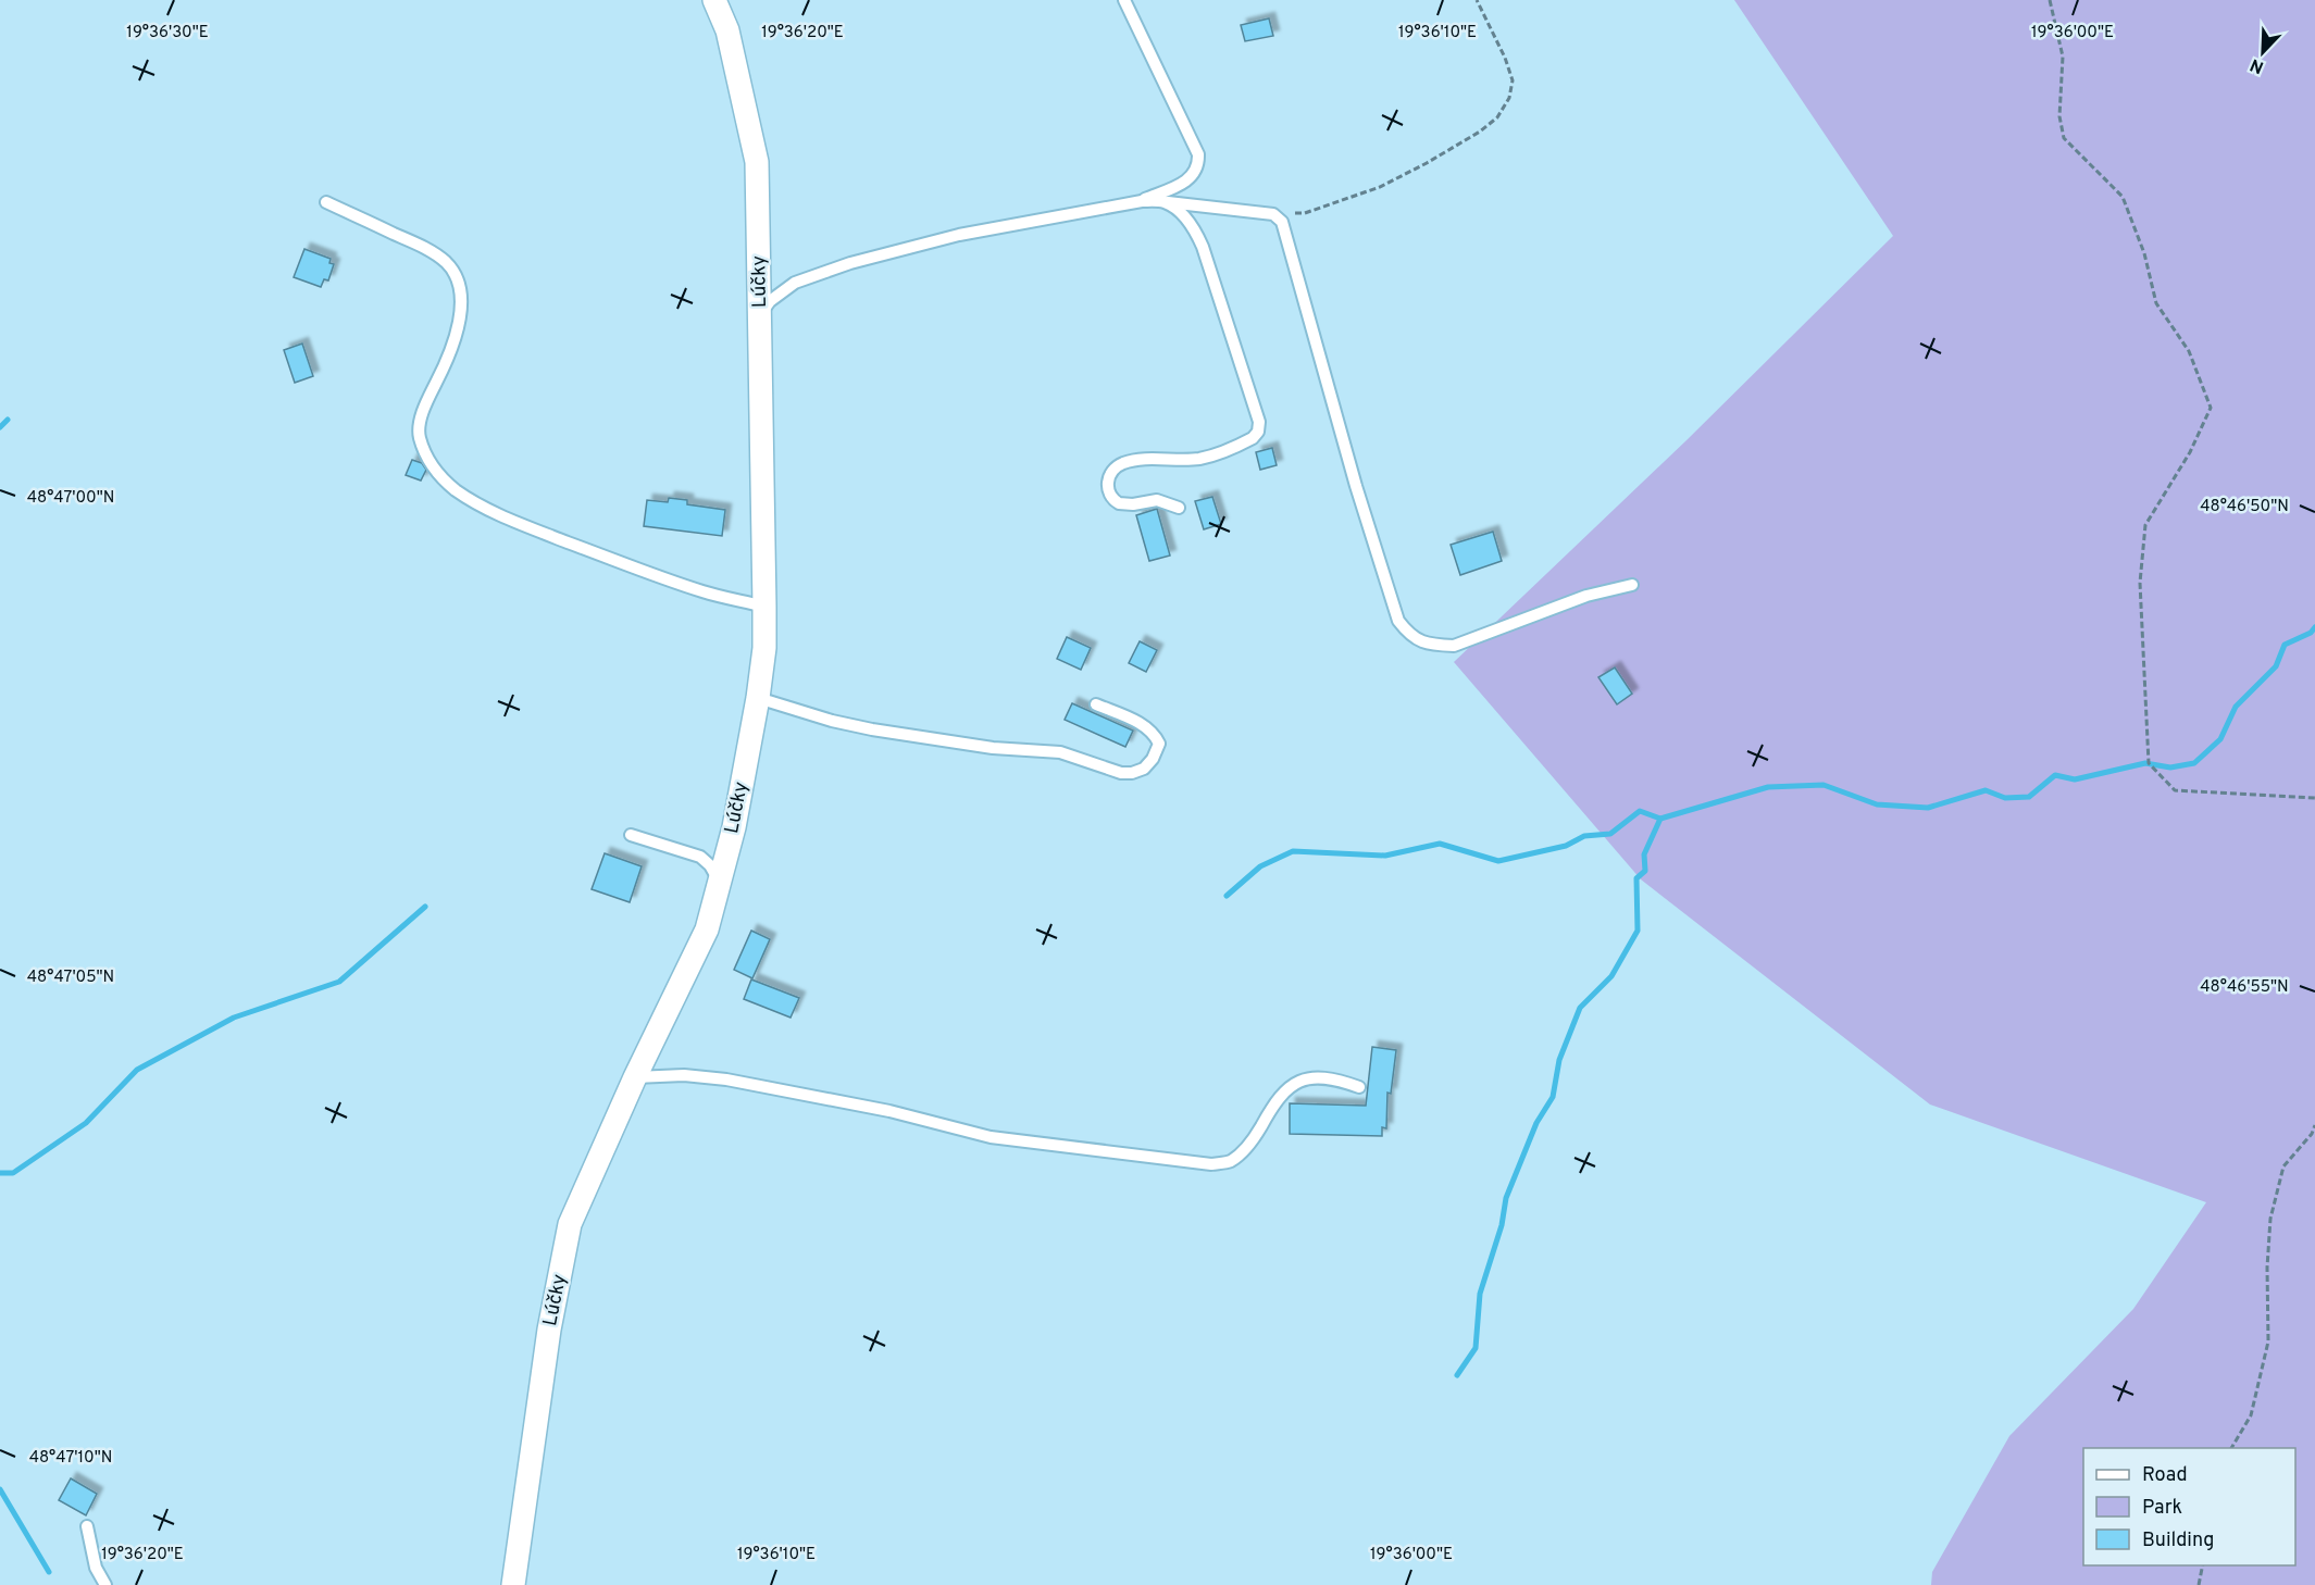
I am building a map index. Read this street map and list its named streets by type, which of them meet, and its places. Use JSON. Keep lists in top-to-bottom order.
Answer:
{
  "streets": {
    "street": ["Lúčky"]
  },
  "legend": ["Road", "Park", "Building"],
  "north": "bottom left",
  "coordinates": [
    "19°36'20\"E",
    "19°36'10\"E",
    "19°36'00\"E",
    "19°36'30\"E",
    "48°47'00\"N",
    "48°46'50\"N",
    "48°47'05\"N",
    "48°46'55\"N",
    "48°47'10\"N"
  ]
}
